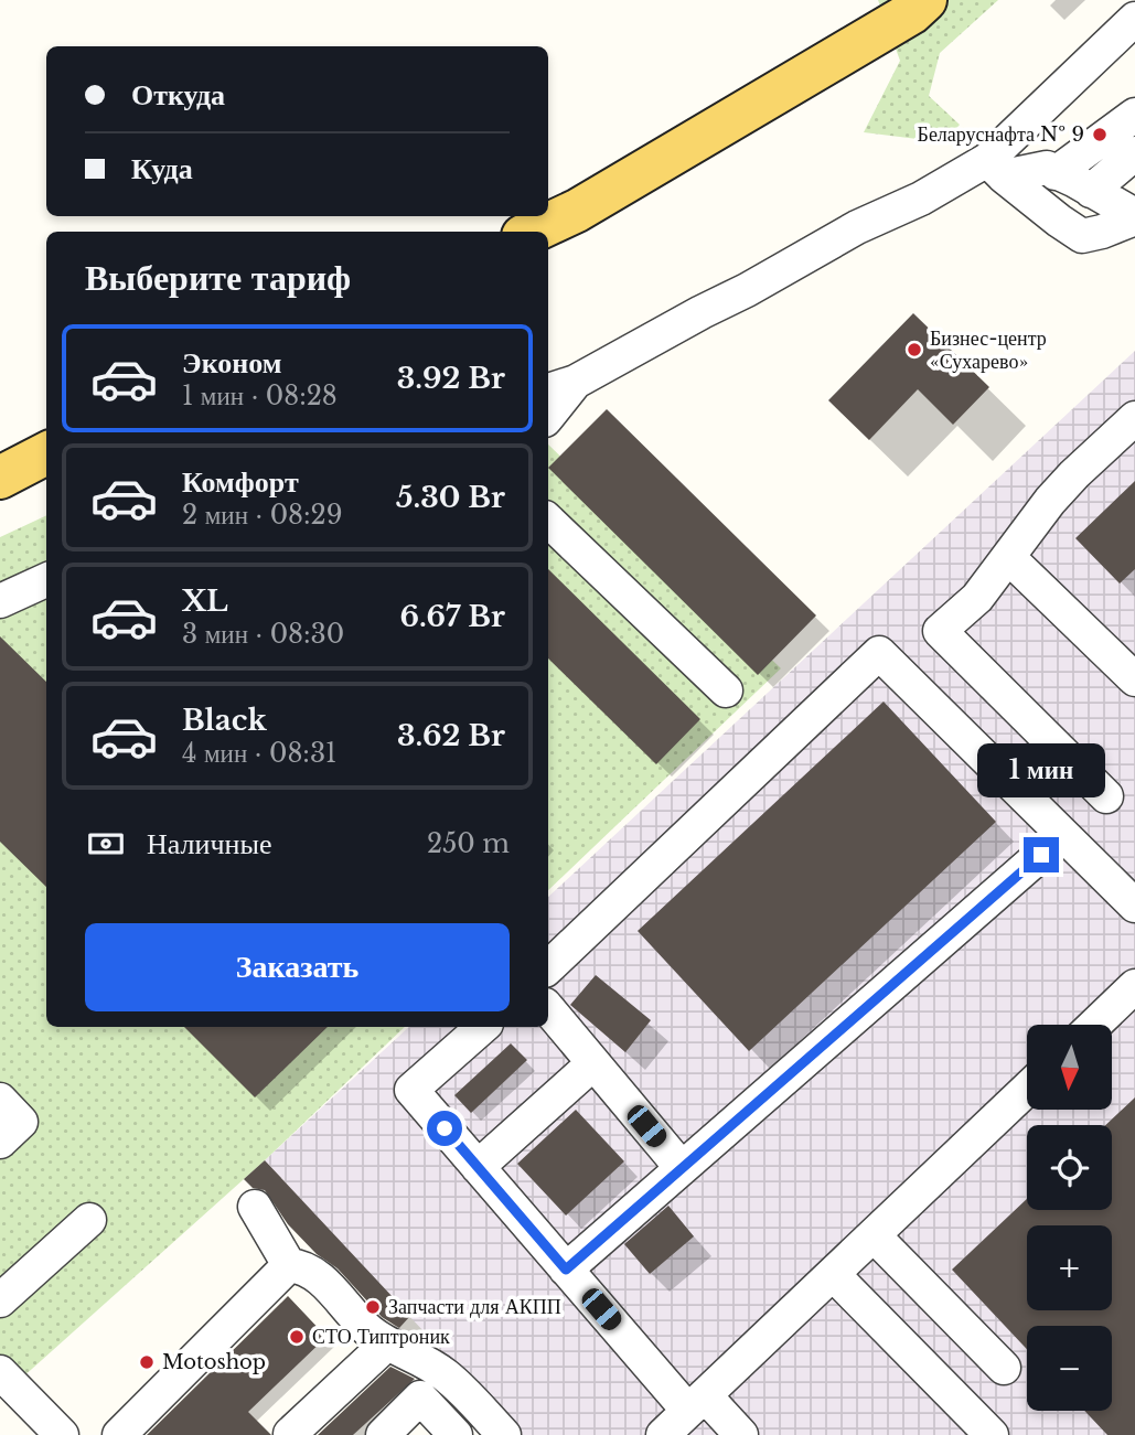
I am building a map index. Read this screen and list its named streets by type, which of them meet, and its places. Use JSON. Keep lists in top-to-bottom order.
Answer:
{
  "places": [
    "Беларуснафта № 9",
    "Бизнес-центр «Сухарево»",
    "Запчасти для АКПП",
    "СТО Типтроник",
    "Motoshop"
  ],
  "north": "bottom",
  "page": {
    "banner": ["Откуда", "Куда"],
    "heading": "Выберите тариф",
    "list": [
      {
        "name": "Эконом",
        "note": "1 мин · 08:28",
        "value": "3.92 Br"
      },
      {
        "name": "Комфорт",
        "note": "2 мин · 08:29",
        "value": "5.30 Br"
      },
      {
        "name": "XL",
        "note": "3 мин · 08:30",
        "value": "6.67 Br"
      },
      {
        "name": "Black",
        "note": "4 мин · 08:31",
        "value": "3.62 Br"
      }
    ],
    "bubble": "1 мин",
    "pay": ["Наличные", "250 m"],
    "buttons": "Заказать",
    "map_buttons": ["+", "−"]
  }
}
